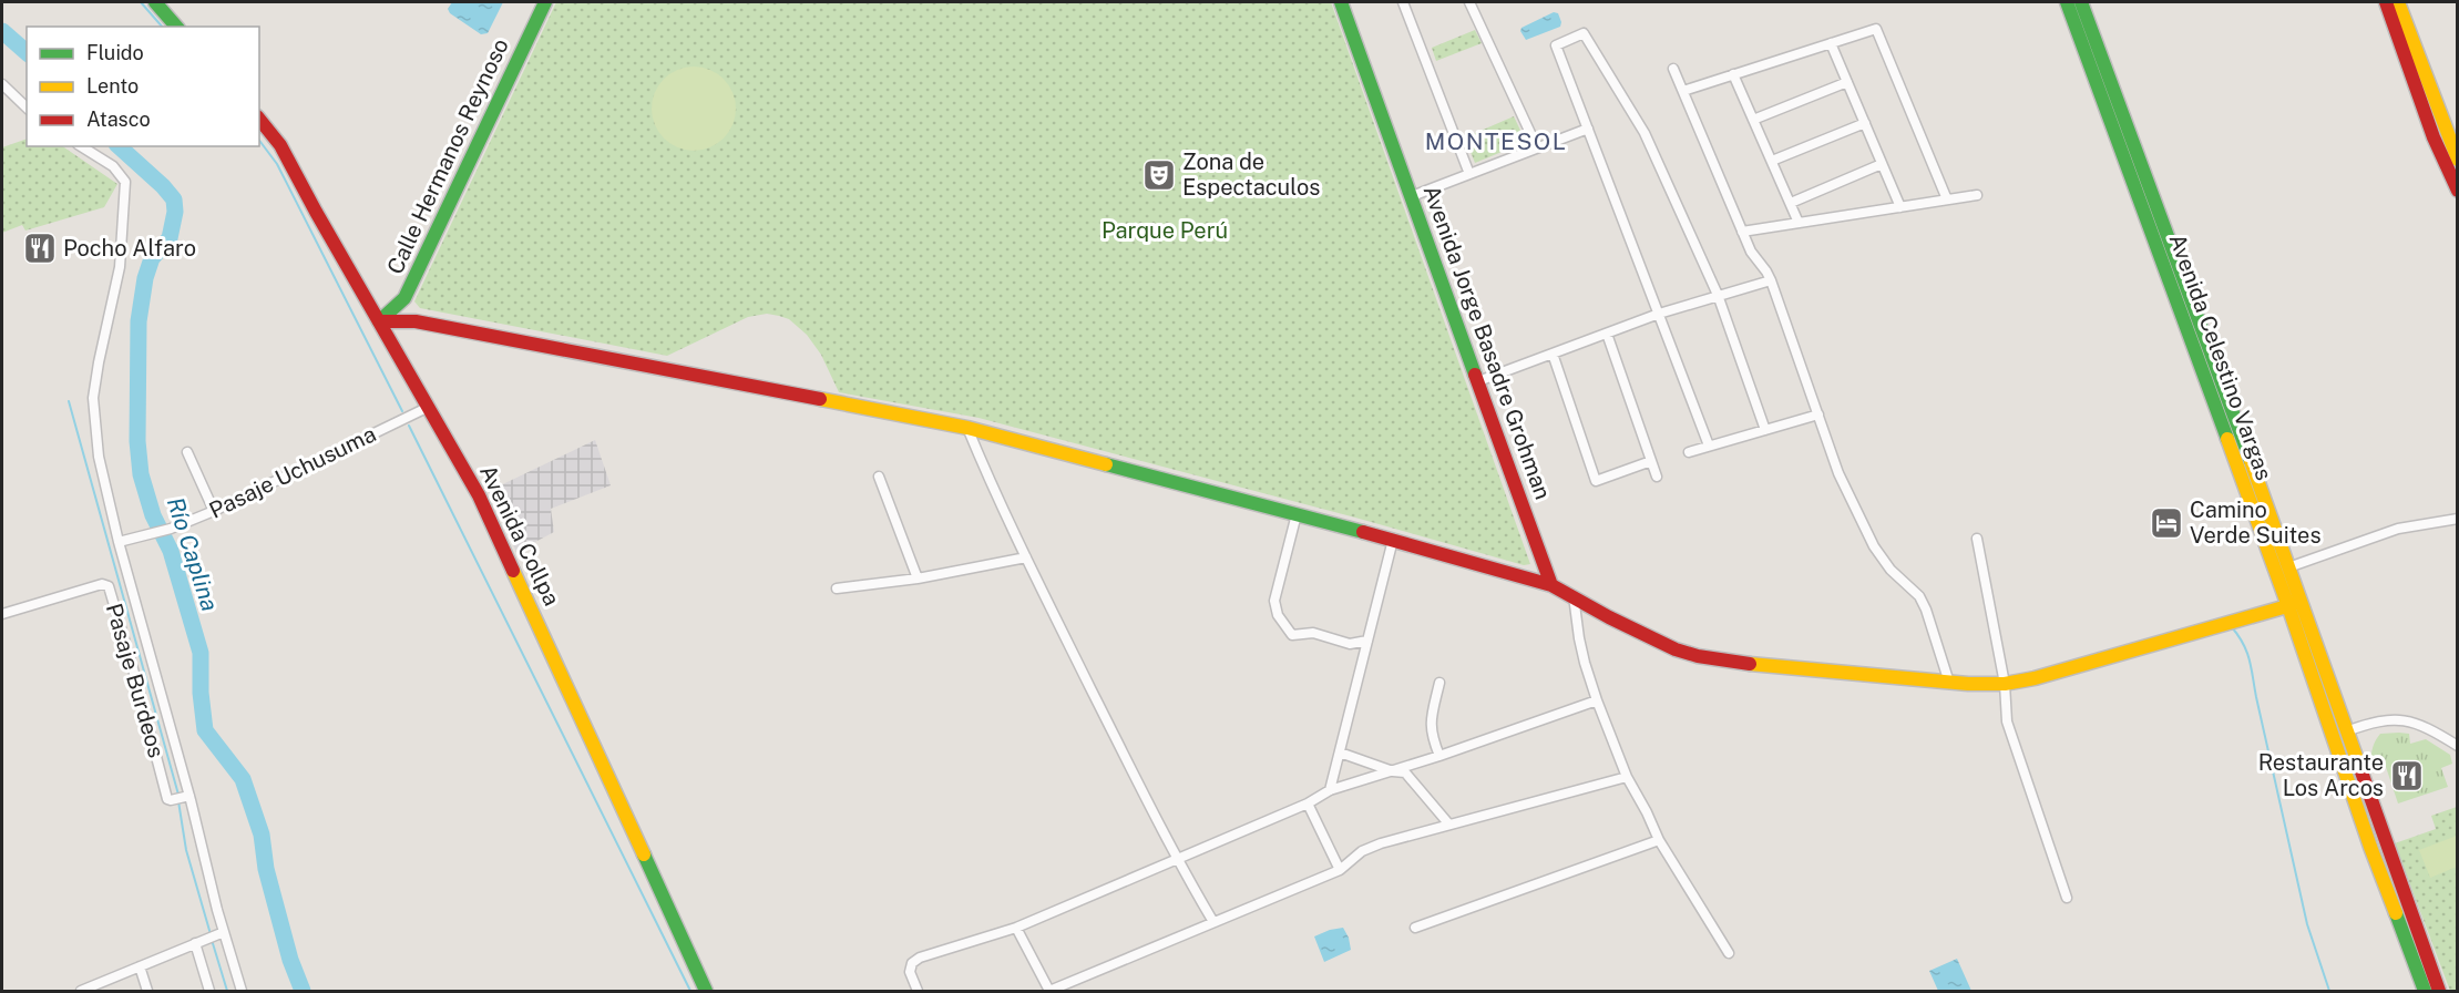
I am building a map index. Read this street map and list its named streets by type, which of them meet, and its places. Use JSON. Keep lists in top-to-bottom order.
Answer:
{
  "streets": {
    "main road": [
      "Calle Hermanos Reynoso",
      "Avenida Jorge Basadre Grohman",
      "Avenida Celestino Vargas",
      "Avenida Collpa"
    ],
    "street": ["Pasaje Uchusuma", "Pasaje Burdeos"]
  },
  "crossings": [
    ["Calle Hermanos Reynoso", "Avenida Collpa"],
    ["Pasaje Uchusuma", "Avenida Collpa"]
  ],
  "districts": ["MONTESOL"],
  "water": ["Río Caplina"],
  "parks": ["Parque Perú"],
  "places": {
    "theatre": ["Zona de Espectaculos"],
    "restaurant": ["Pocho Alfaro", "Restaurante Los Arcos"],
    "hotel": ["Camino Verde Suites"]
  },
  "legend": ["Fluido", "Lento", "Atasco"]
}
